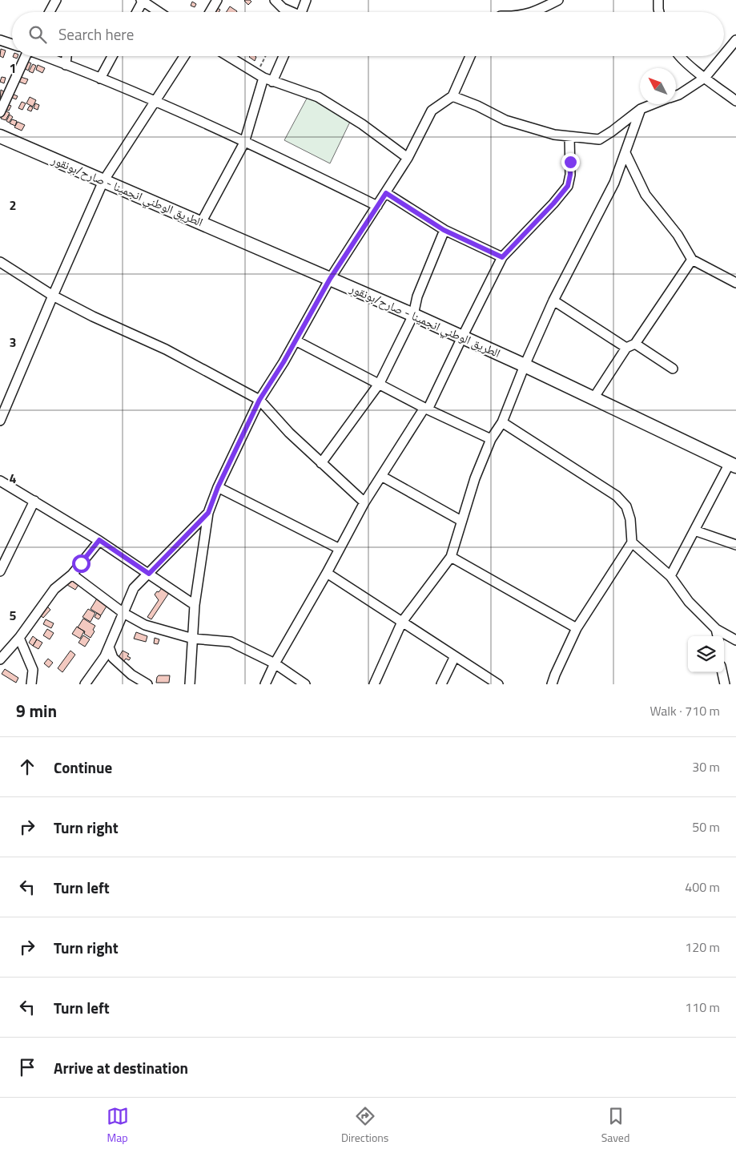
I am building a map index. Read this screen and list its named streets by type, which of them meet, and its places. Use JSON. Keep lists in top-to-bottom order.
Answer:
{
  "streets": {
    "highway": ["الطريق الوطني انجمينا - صارح/بونقور"]
  },
  "north": "top left",
  "page": {
    "search": "Search here",
    "heading": ["9 min", "Walk · 710 m"],
    "list": [
      ["Continue", "30 m"],
      ["Turn right", "50 m"],
      ["Turn left", "400 m"],
      ["Turn right", "120 m"],
      ["Turn left", "110 m"],
      "Arrive at destination"
    ],
    "nav": ["Map", "Directions", "Saved"]
  },
  "grid": {
    "rows": [
      "1",
      "2",
      "3",
      "4",
      "5"
    ]
  }
}
